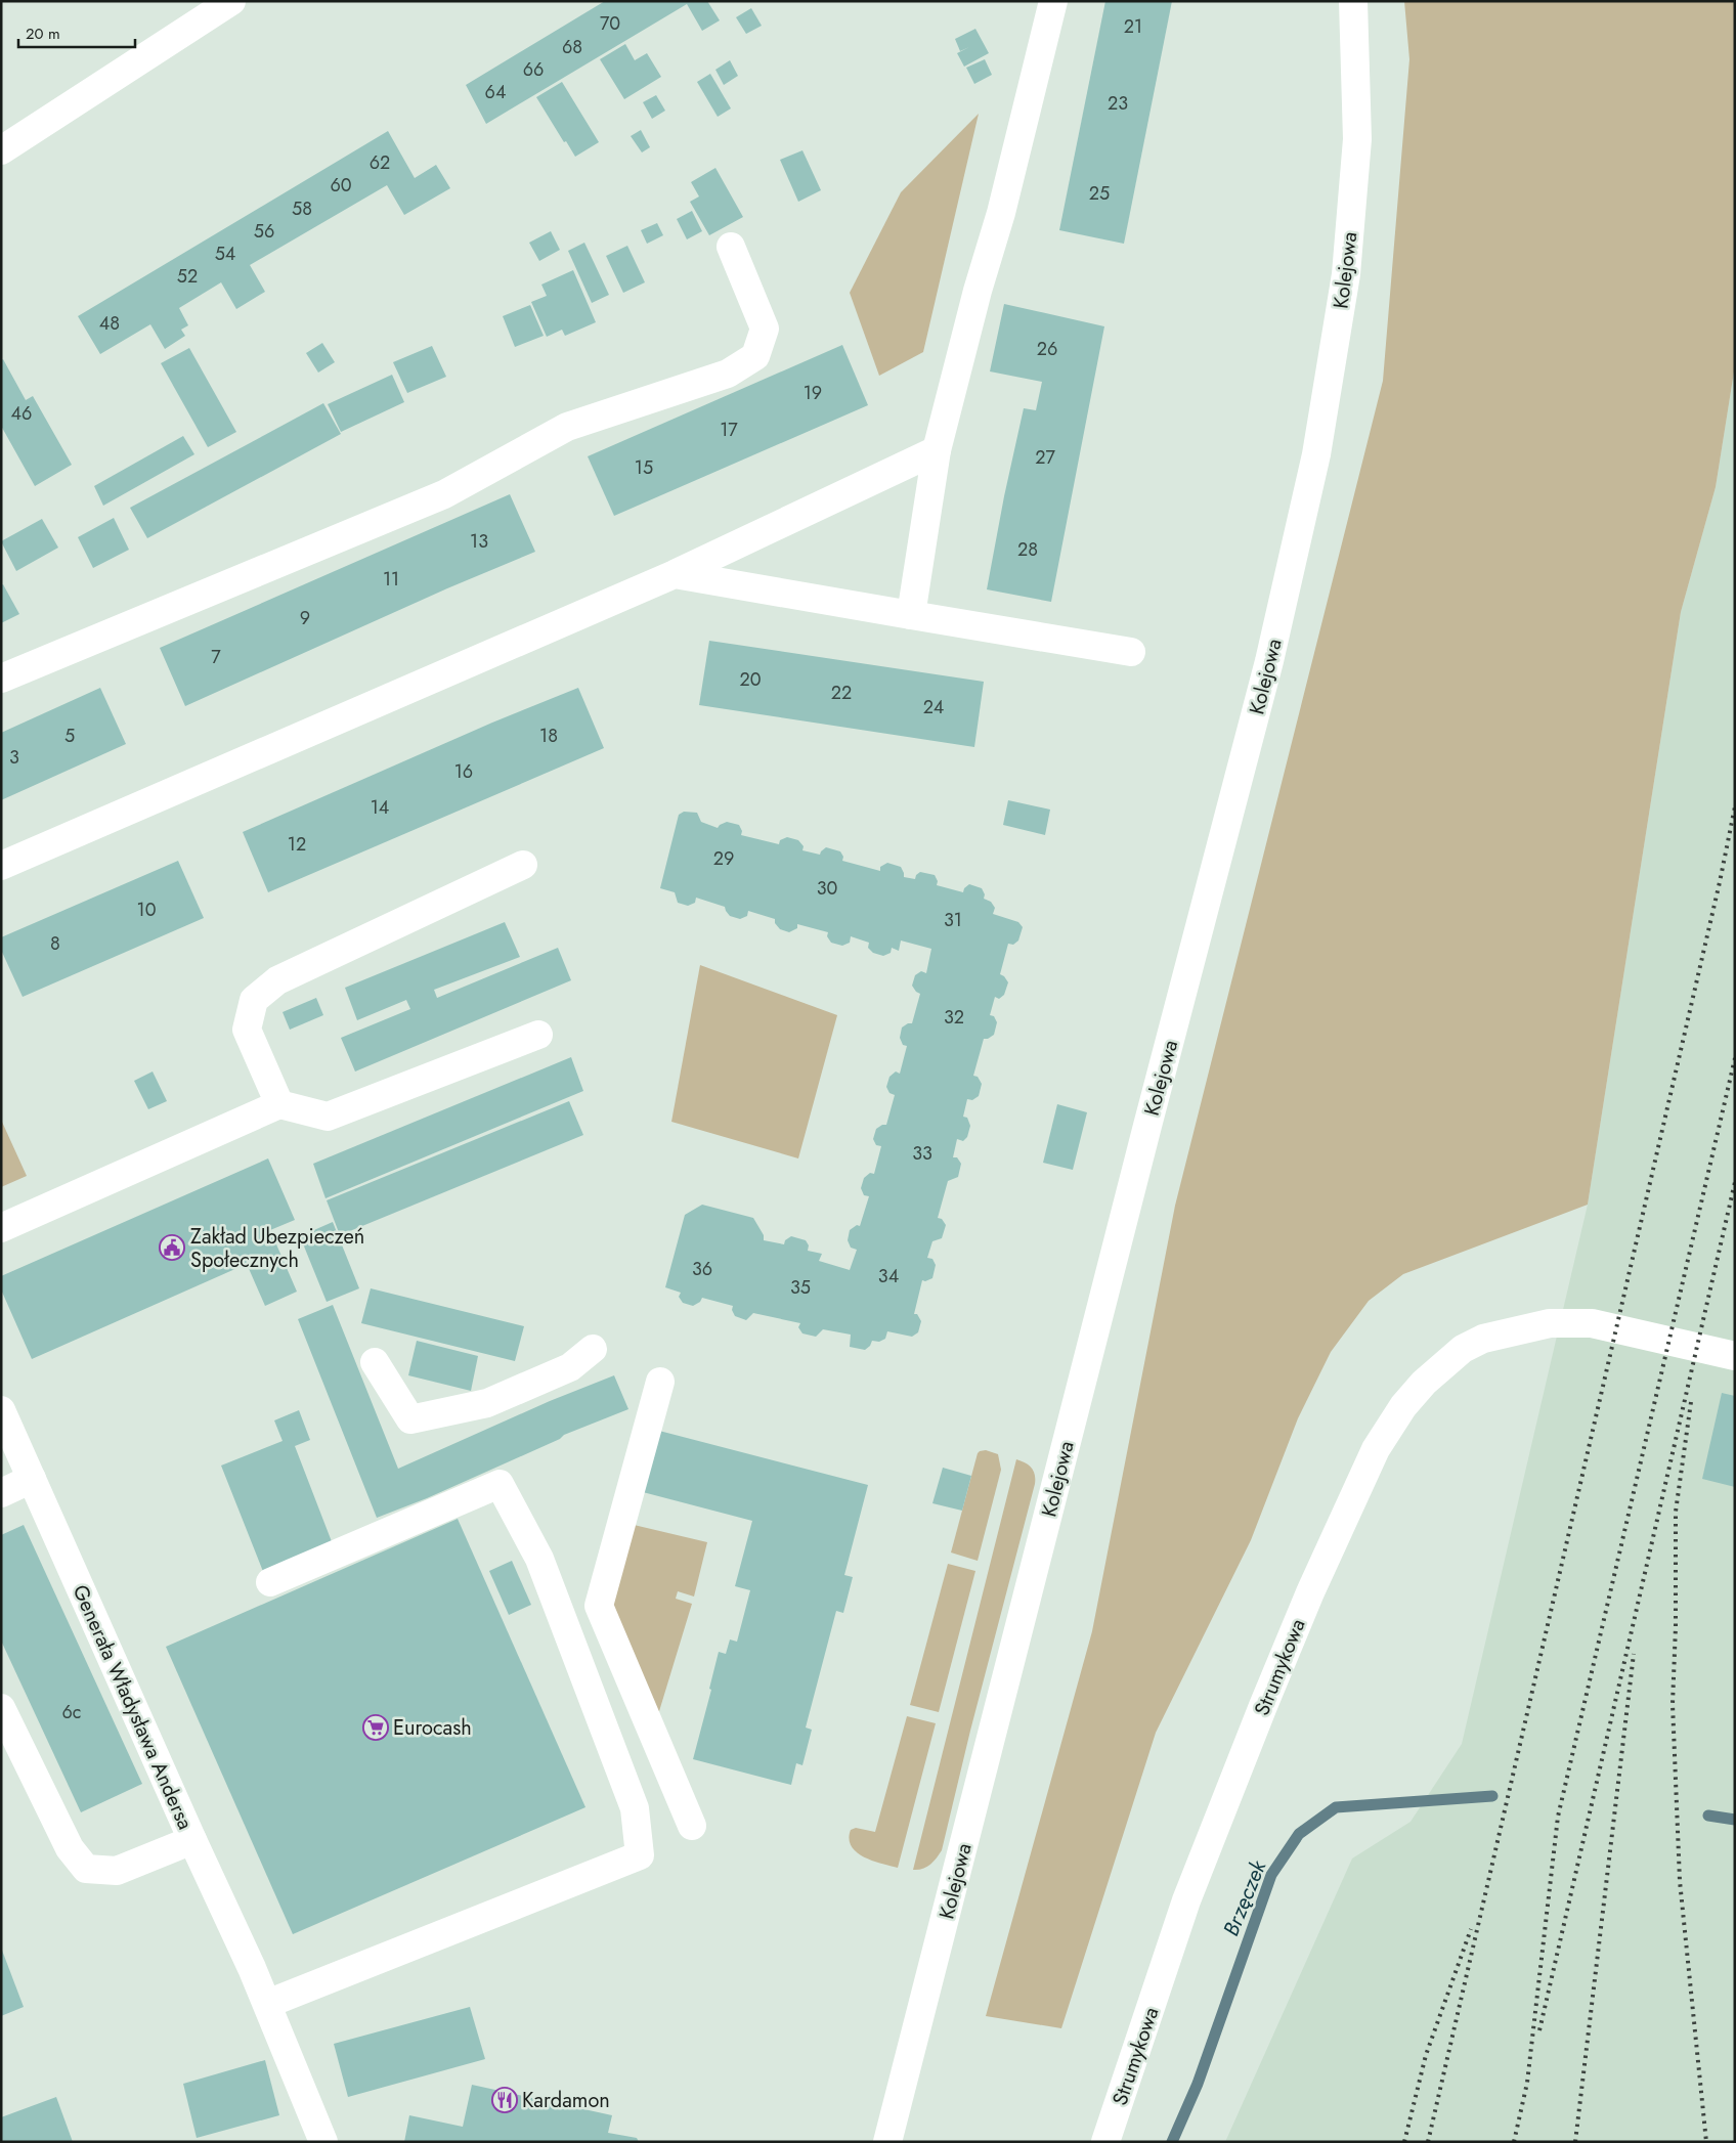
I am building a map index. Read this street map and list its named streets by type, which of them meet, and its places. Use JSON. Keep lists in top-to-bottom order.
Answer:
{
  "streets": {
    "street": ["Kolejowa", "Strumykowa", "Generała Władysława Andersa"]
  },
  "water": ["Brzęczek"],
  "places": {
    "public building": ["Zakład Ubezpieczeń Społecznych"],
    "supermarket": ["Eurocash"],
    "restaurant": ["Kardamon"]
  },
  "house_numbers": [
    "70",
    "21",
    "68",
    "66",
    "64",
    "23",
    "62",
    "60",
    "25",
    "58",
    "56",
    "54",
    "52",
    "48",
    "26",
    "19",
    "46",
    "17",
    "27",
    "15",
    "13",
    "28",
    "11",
    "9",
    "7",
    "20",
    "22",
    "24",
    "5",
    "18",
    "3",
    "16",
    "14",
    "12",
    "29",
    "30",
    "10",
    "31",
    "8",
    "32",
    "33",
    "36",
    "34",
    "35",
    "6c"
  ],
  "scale_bar": "20 m"
}
